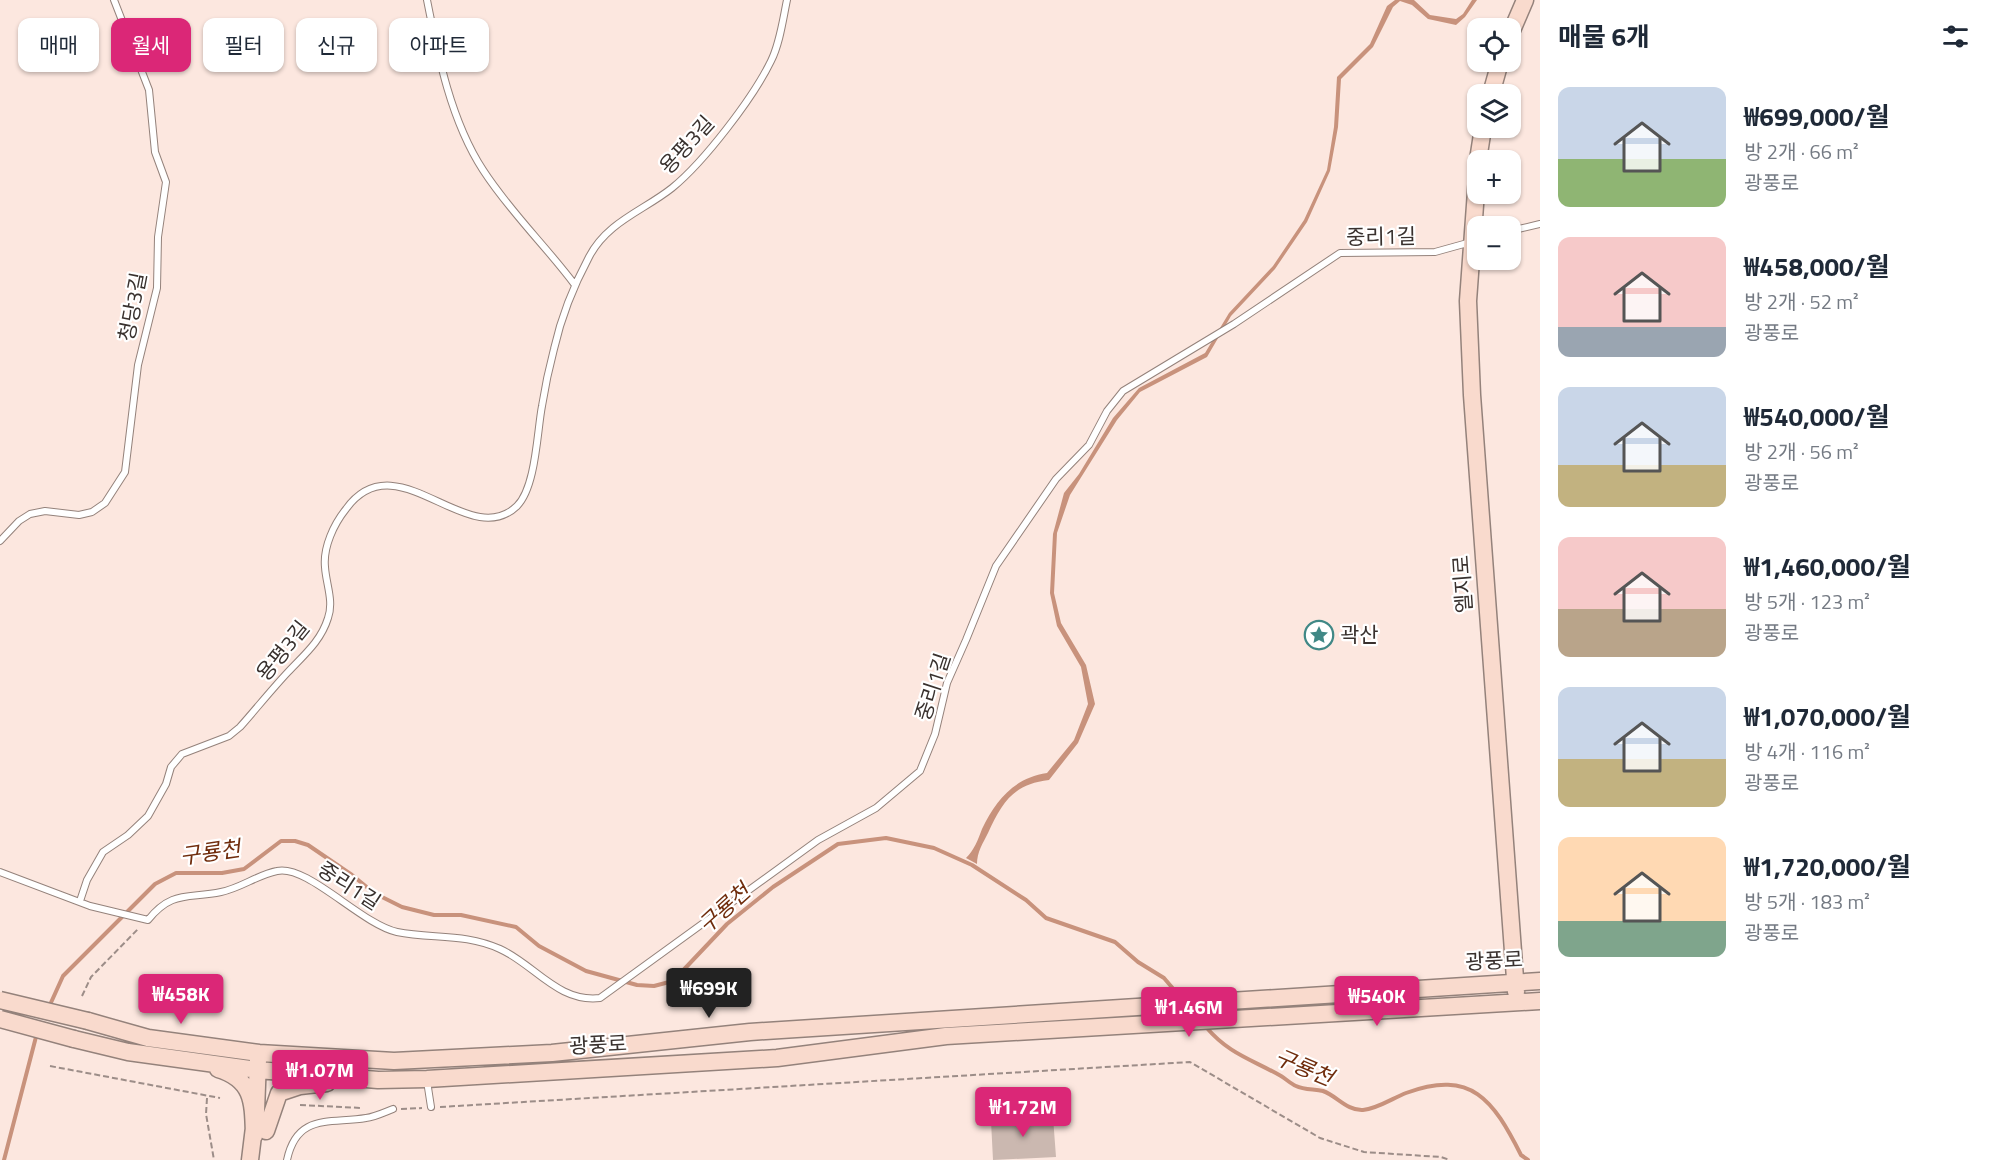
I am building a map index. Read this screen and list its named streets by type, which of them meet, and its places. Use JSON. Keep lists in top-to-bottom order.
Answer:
{
  "streets": {
    "main road": ["엘지로", "광풍로"],
    "lane": ["용평3길", "중리1길", "청당3길"]
  },
  "crossings": [
    ["엘지로", "광풍로"]
  ],
  "water": ["구룡천"],
  "places": {
    "place": ["곽산"]
  },
  "page": {
    "heading": "매물 6개",
    "map_buttons": ["+", "−"],
    "chip": [
      "매매",
      "월세",
      "필터",
      "신규",
      "아파트"
    ],
    "list": [
      {
        "name": "₩699,000/월",
        "note": "방 2개 · 66 m² · 광풍로"
      },
      {
        "name": "₩458,000/월",
        "note": "방 2개 · 52 m² · 광풍로"
      },
      {
        "name": "₩540,000/월",
        "note": "방 2개 · 56 m² · 광풍로"
      },
      {
        "name": "₩1,460,000/월",
        "note": "방 5개 · 123 m² · 광풍로"
      },
      {
        "name": "₩1,070,000/월",
        "note": "방 4개 · 116 m² · 광풍로"
      },
      {
        "name": "₩1,720,000/월",
        "note": "방 5개 · 183 m² · 광풍로"
      }
    ],
    "price": [
      "₩699K",
      "₩458K",
      "₩540K",
      "₩1.46M",
      "₩1.07M",
      "₩1.72M"
    ]
  }
}
